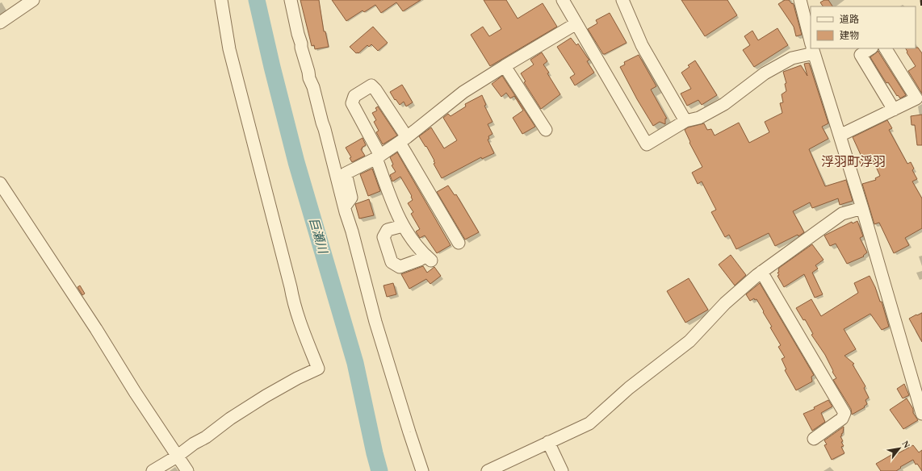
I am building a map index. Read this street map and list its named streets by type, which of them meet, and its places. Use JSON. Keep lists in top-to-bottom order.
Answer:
{
  "districts": ["浮羽町浮羽"],
  "water": ["巨瀬川"],
  "legend": ["道路", "建物"],
  "north": "top right"
}
